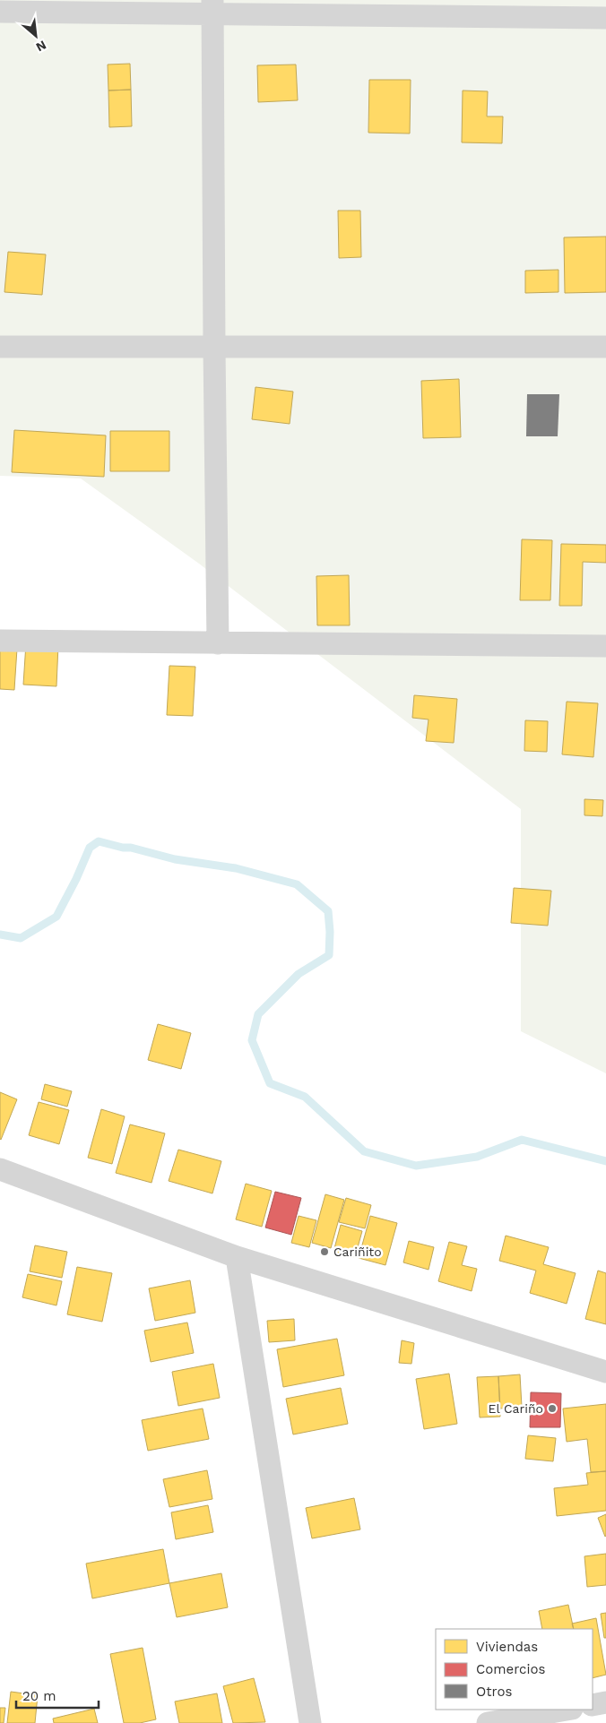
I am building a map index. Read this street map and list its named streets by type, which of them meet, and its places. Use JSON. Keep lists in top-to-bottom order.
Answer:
{
  "places": ["Cariñito", "El Cariño"],
  "legend": ["Viviendas", "Comercios", "Otros"],
  "scale_bar": "20 m",
  "north": "bottom right"
}
